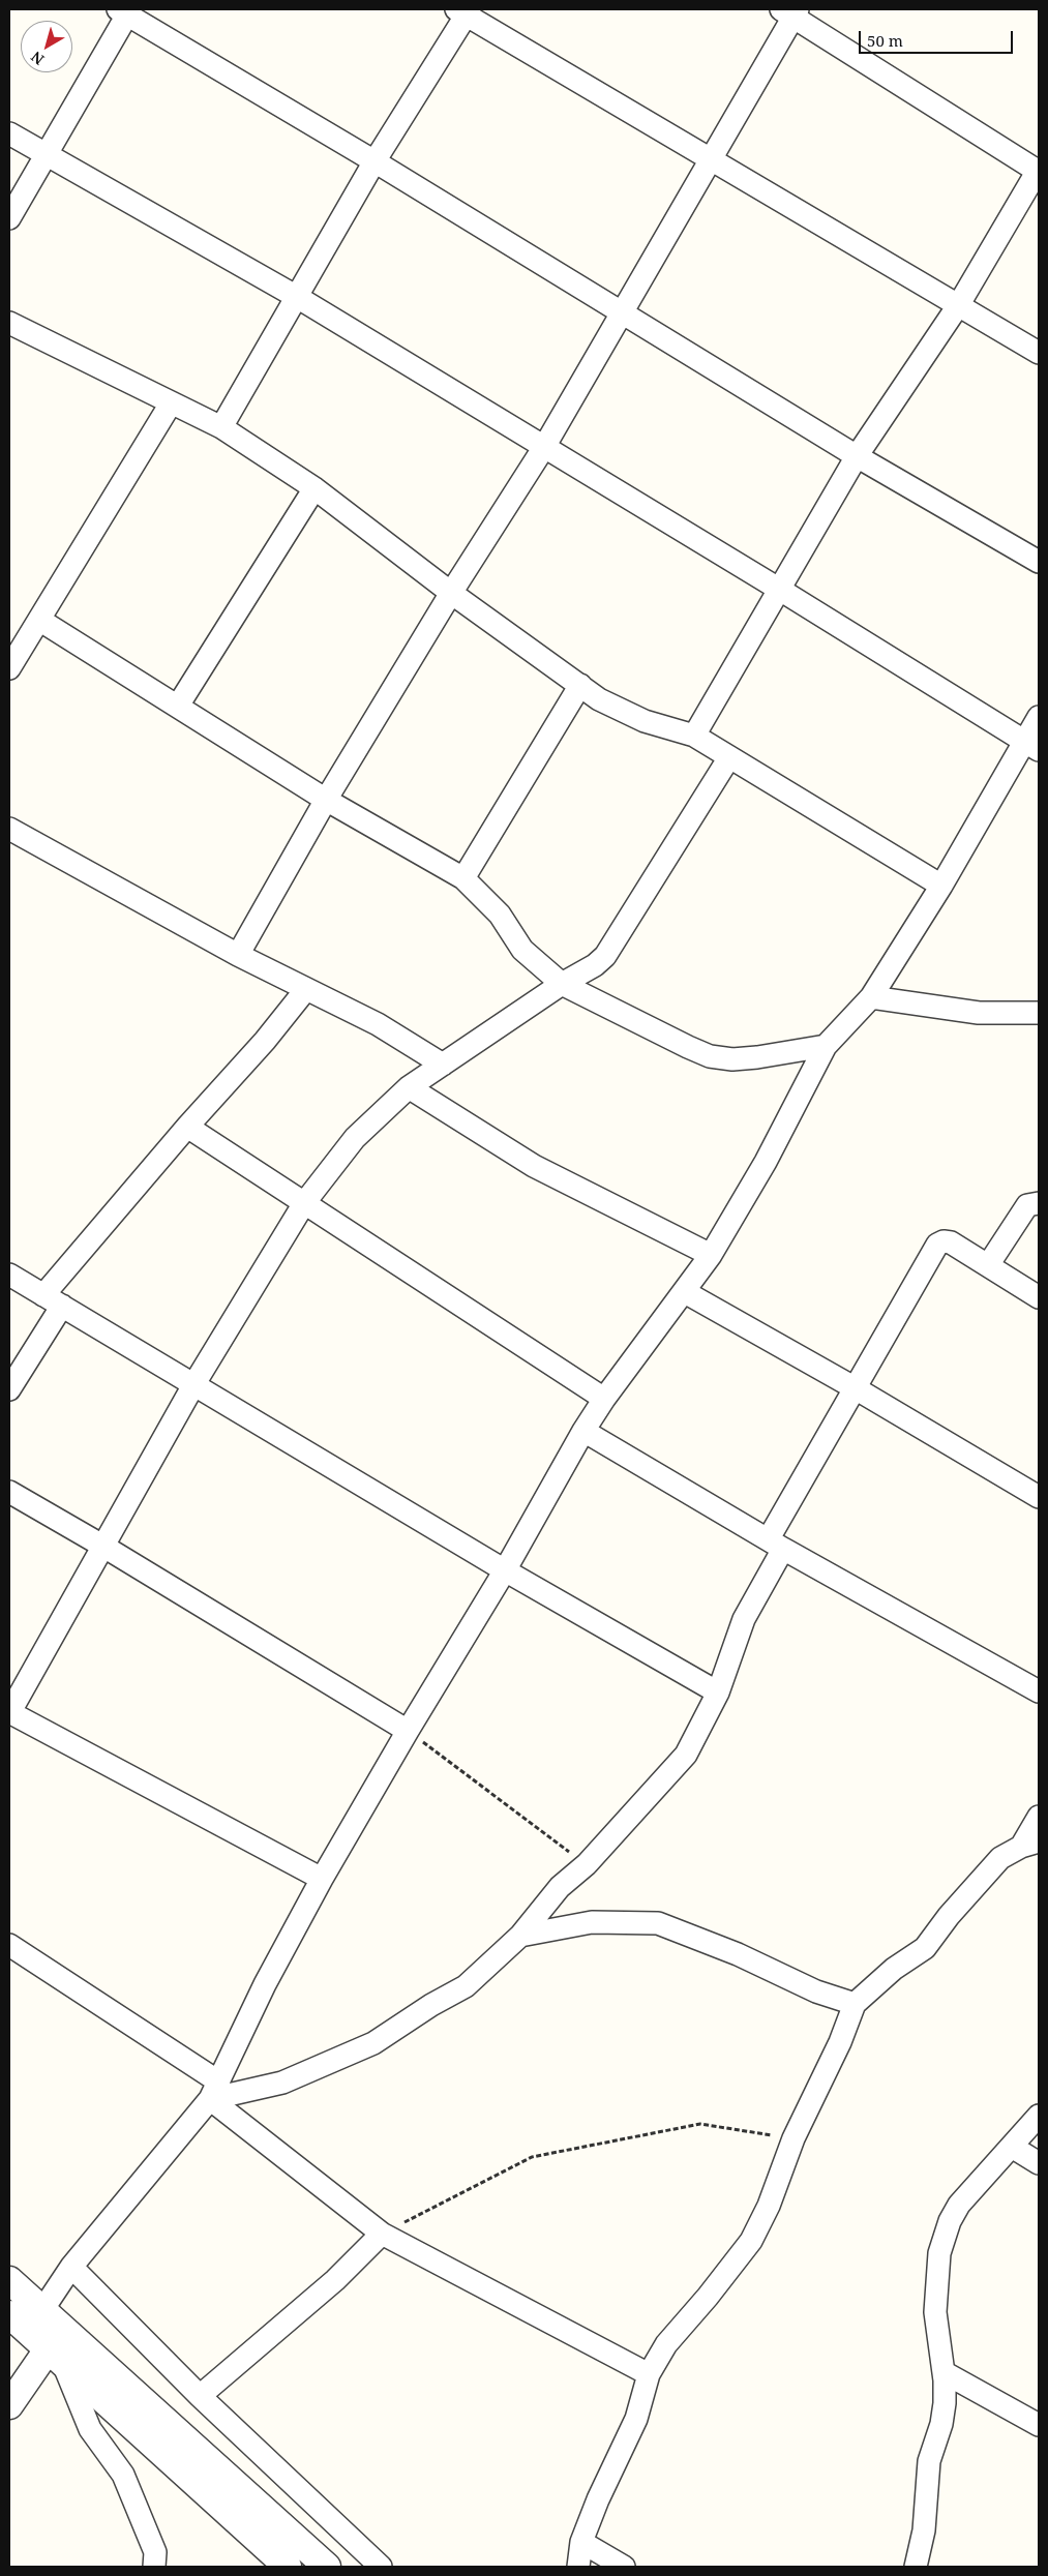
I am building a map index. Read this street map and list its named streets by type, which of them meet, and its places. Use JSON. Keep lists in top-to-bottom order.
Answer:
{
  "scale_bar": "50 m",
  "north": "bottom left"
}
